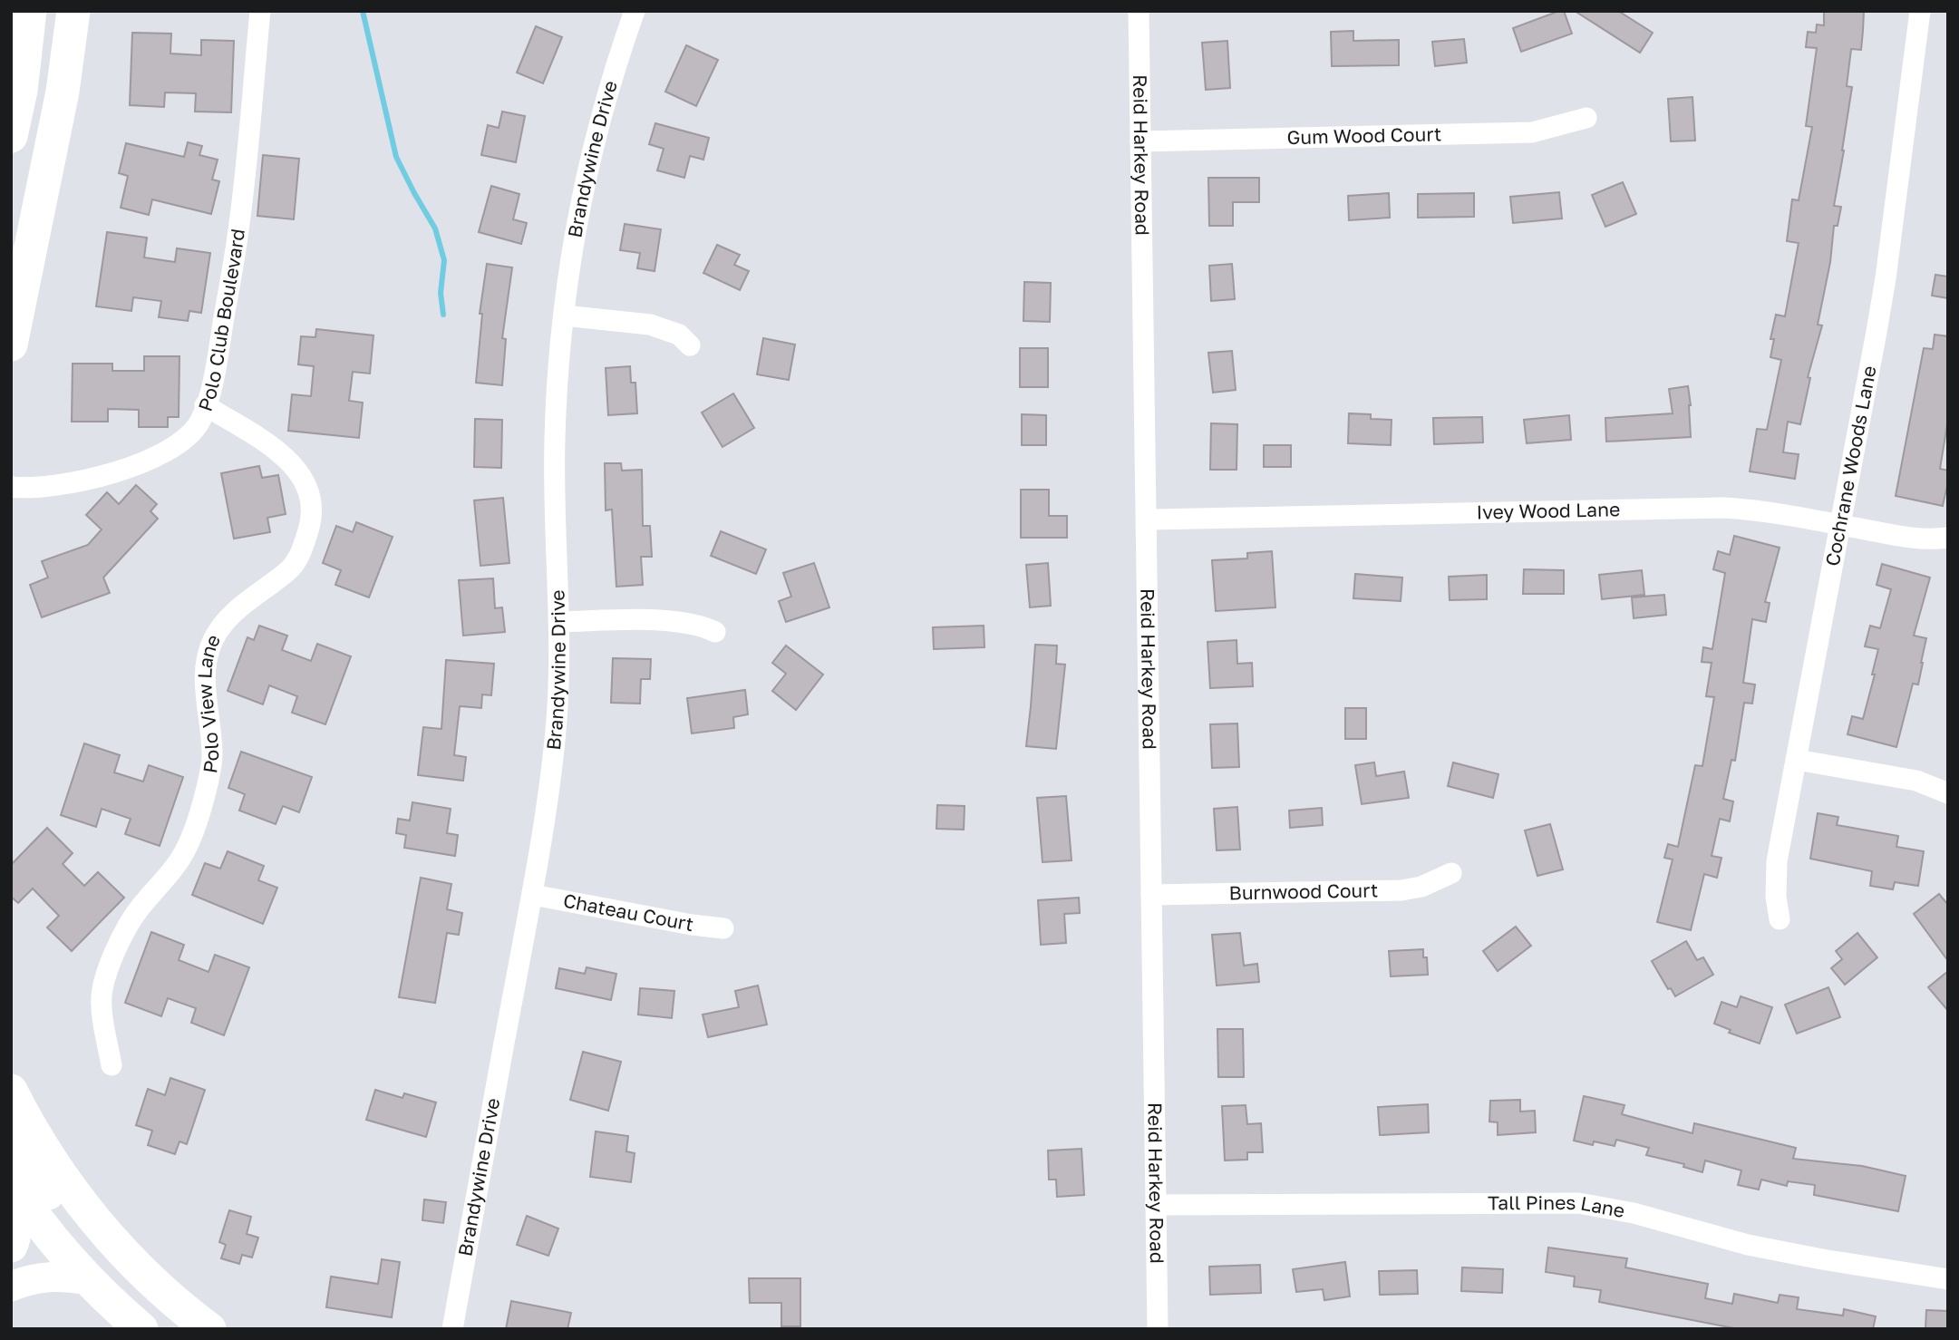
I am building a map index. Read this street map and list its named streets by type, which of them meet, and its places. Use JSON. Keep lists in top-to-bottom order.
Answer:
{
  "streets": {
    "street": [
      "Gum Wood Court",
      "Reid Harkey Road",
      "Brandywine Drive",
      "Polo Club Boulevard",
      "Cochrane Woods Lane",
      "Ivey Wood Lane",
      "Polo View Lane",
      "Burnwood Court",
      "Chateau Court",
      "Tall Pines Lane"
    ]
  },
  "crossings": [
    ["Gum Wood Court", "Reid Harkey Road"],
    ["Reid Harkey Road", "Ivey Wood Lane"],
    ["Reid Harkey Road", "Burnwood Court"],
    ["Reid Harkey Road", "Tall Pines Lane"],
    ["Brandywine Drive", "Chateau Court"],
    ["Polo Club Boulevard", "Polo View Lane"],
    ["Cochrane Woods Lane", "Ivey Wood Lane"]
  ]
}
